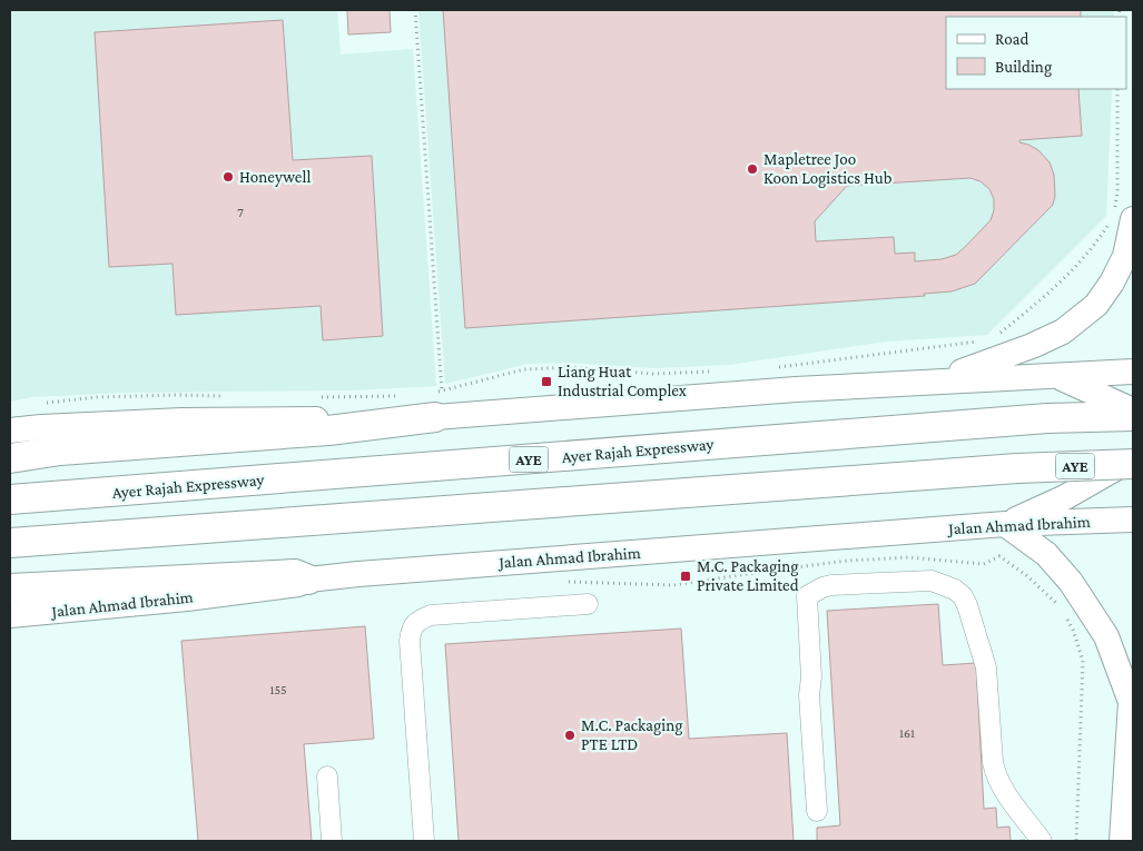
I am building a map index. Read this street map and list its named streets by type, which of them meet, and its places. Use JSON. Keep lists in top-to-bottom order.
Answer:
{
  "streets": {
    "highway": ["Ayer Rajah Expressway", "AYE"],
    "main road": ["Jalan Ahmad Ibrahim"]
  },
  "places": {
    "other": ["Mapletree Joo Koon Logistics Hub", "Honeywell", "M.C. Packaging PTE LTD"],
    "transit": ["Liang Huat Industrial Complex", "M.C. Packaging Private Limited"]
  },
  "house_numbers": ["7", "155", "161"],
  "legend": ["Road", "Building"]
}
